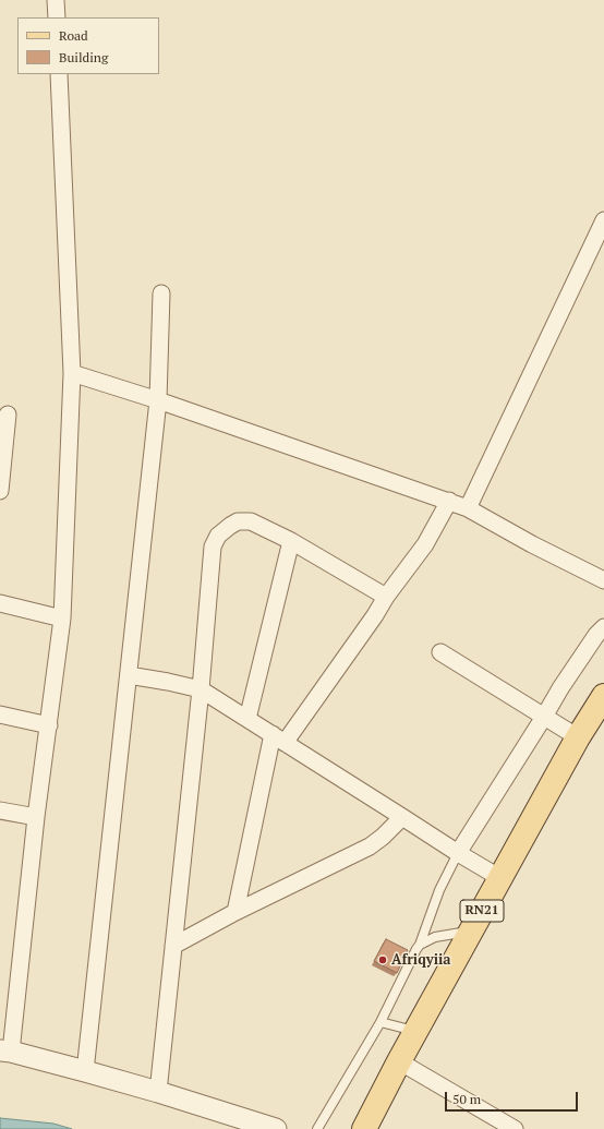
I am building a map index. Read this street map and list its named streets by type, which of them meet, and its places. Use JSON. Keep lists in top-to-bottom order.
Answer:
{
  "streets": {
    "main road": ["RN21"]
  },
  "places": ["Afriqyiia"],
  "legend": ["Road", "Building"],
  "scale_bar": "50 m"
}
